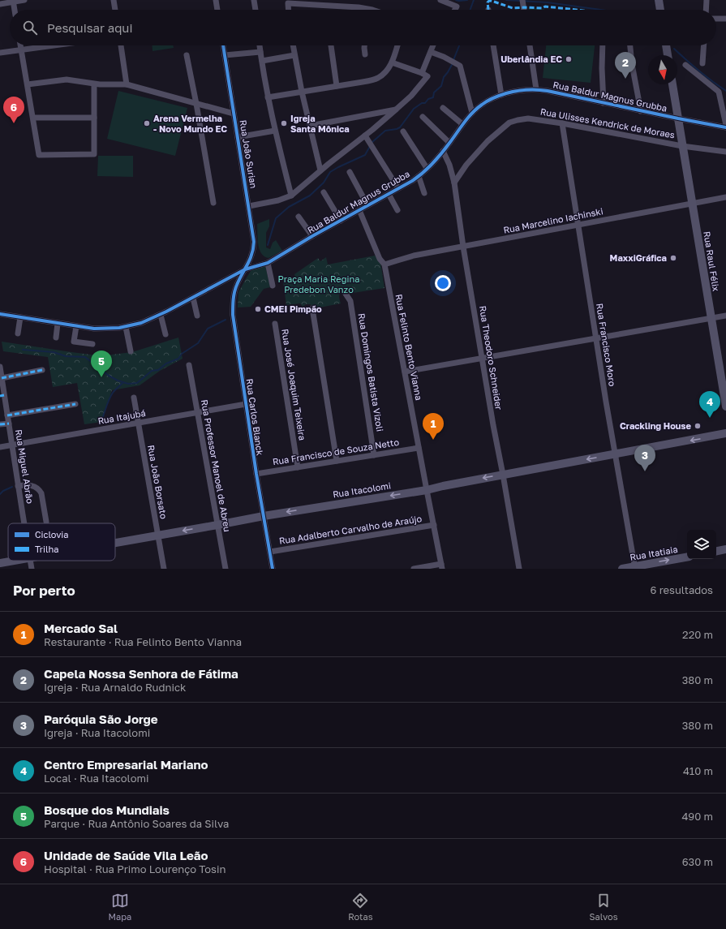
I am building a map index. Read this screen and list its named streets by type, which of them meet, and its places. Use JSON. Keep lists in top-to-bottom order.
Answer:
{
  "streets": {
    "main road": ["Rua Raul Félix", "Rua Itacolomi", "Rua Itatiaia"],
    "street": [
      "Rua Baldur Magnus Grubba",
      "Rua Ulisses Kendrick de Moraes",
      "Rua João Surian",
      "Rua Marcelino Iachinski",
      "Rua Francisco Moro",
      "Rua Felinto Bento Vianna",
      "Rua Theodoro Schneider",
      "Rua Domingos Batista Vizoli",
      "Rua José Joaquim Teixeira",
      "Rua Itajubá",
      "Rua Carlos Blanck",
      "Rua Francisco de Souza Netto",
      "Rua Professor Manoel de Abreu",
      "Rua Miguel Abrão",
      "Rua João Borsato",
      "Rua Adalberto Carvalho de Araújo"
    ]
  },
  "crossings": [
    ["Rua Baldur Magnus Grubba", "Rua João Surian"],
    ["Rua Baldur Magnus Grubba", "Rua Raul Félix"],
    ["Rua Baldur Magnus Grubba", "Rua Felinto Bento Vianna"],
    ["Rua Baldur Magnus Grubba", "Rua Theodoro Schneider"],
    ["Rua Baldur Magnus Grubba", "Rua Carlos Blanck"],
    ["Rua Ulisses Kendrick de Moraes", "Rua Raul Félix"],
    ["Rua Ulisses Kendrick de Moraes", "Rua Francisco Moro"],
    ["Rua Ulisses Kendrick de Moraes", "Rua Theodoro Schneider"],
    ["Rua João Surian", "Rua Carlos Blanck"],
    ["Rua Marcelino Iachinski", "Rua Raul Félix"],
    ["Rua Marcelino Iachinski", "Rua Francisco Moro"],
    ["Rua Marcelino Iachinski", "Rua Felinto Bento Vianna"],
    ["Rua Marcelino Iachinski", "Rua Theodoro Schneider"],
    ["Rua Francisco Moro", "Rua Itacolomi"],
    ["Rua Francisco Moro", "Rua Itatiaia"],
    ["Rua Felinto Bento Vianna", "Rua Francisco de Souza Netto"],
    ["Rua Felinto Bento Vianna", "Rua Itacolomi"],
    ["Rua Felinto Bento Vianna", "Rua Adalberto Carvalho de Araújo"],
    ["Rua Theodoro Schneider", "Rua Itacolomi"],
    ["Rua Domingos Batista Vizoli", "Rua Francisco de Souza Netto"],
    ["Rua José Joaquim Teixeira", "Rua Francisco de Souza Netto"],
    ["Rua Itajubá", "Rua Carlos Blanck"],
    ["Rua Itajubá", "Rua Professor Manoel de Abreu"],
    ["Rua Itajubá", "Rua Miguel Abrão"],
    ["Rua Itajubá", "Rua João Borsato"],
    ["Rua Carlos Blanck", "Rua Francisco de Souza Netto"],
    ["Rua Carlos Blanck", "Rua Itacolomi"],
    ["Rua Carlos Blanck", "Rua Adalberto Carvalho de Araújo"],
    ["Rua Professor Manoel de Abreu", "Rua Itacolomi"],
    ["Rua João Borsato", "Rua Itacolomi"]
  ],
  "one_way": ["Rua Itacolomi", "Rua Itatiaia"],
  "parks": ["Praça Maria Regina Predebon Vanzo"],
  "places": [
    "Uberlândia EC",
    "Arena Vermelha - Novo Mundo EC",
    "Igreja Santa Mônica",
    "MaxxiGráfica",
    "CMEI Pimpão",
    "Crackling House"
  ],
  "legend": ["Ciclovia", "Trilha"],
  "north": "bottom",
  "page": {
    "search": "Pesquisar aqui",
    "pins": [
      "2",
      "6",
      "5",
      "4",
      "1",
      "3"
    ],
    "heading": ["Por perto", "6 resultados"],
    "list": [
      {
        "mark": "1",
        "name": "Mercado Sal",
        "note": "Restaurante · Rua Felinto Bento Vianna",
        "value": "220 m"
      },
      {
        "mark": "2",
        "name": "Capela Nossa Senhora de Fátima",
        "note": "Igreja · Rua Arnaldo Rudnick",
        "value": "380 m"
      },
      {
        "mark": "3",
        "name": "Paróquia São Jorge",
        "note": "Igreja · Rua Itacolomi",
        "value": "380 m"
      },
      {
        "mark": "4",
        "name": "Centro Empresarial Mariano",
        "note": "Local · Rua Itacolomi",
        "value": "410 m"
      },
      {
        "mark": "5",
        "name": "Bosque dos Mundiais",
        "note": "Parque · Rua Antônio Soares da Silva",
        "value": "490 m"
      },
      {
        "mark": "6",
        "name": "Unidade de Saúde Vila Leão",
        "note": "Hospital · Rua Primo Lourenço Tosin",
        "value": "630 m"
      }
    ],
    "nav": ["Mapa", "Rotas", "Salvos"]
  }
}
